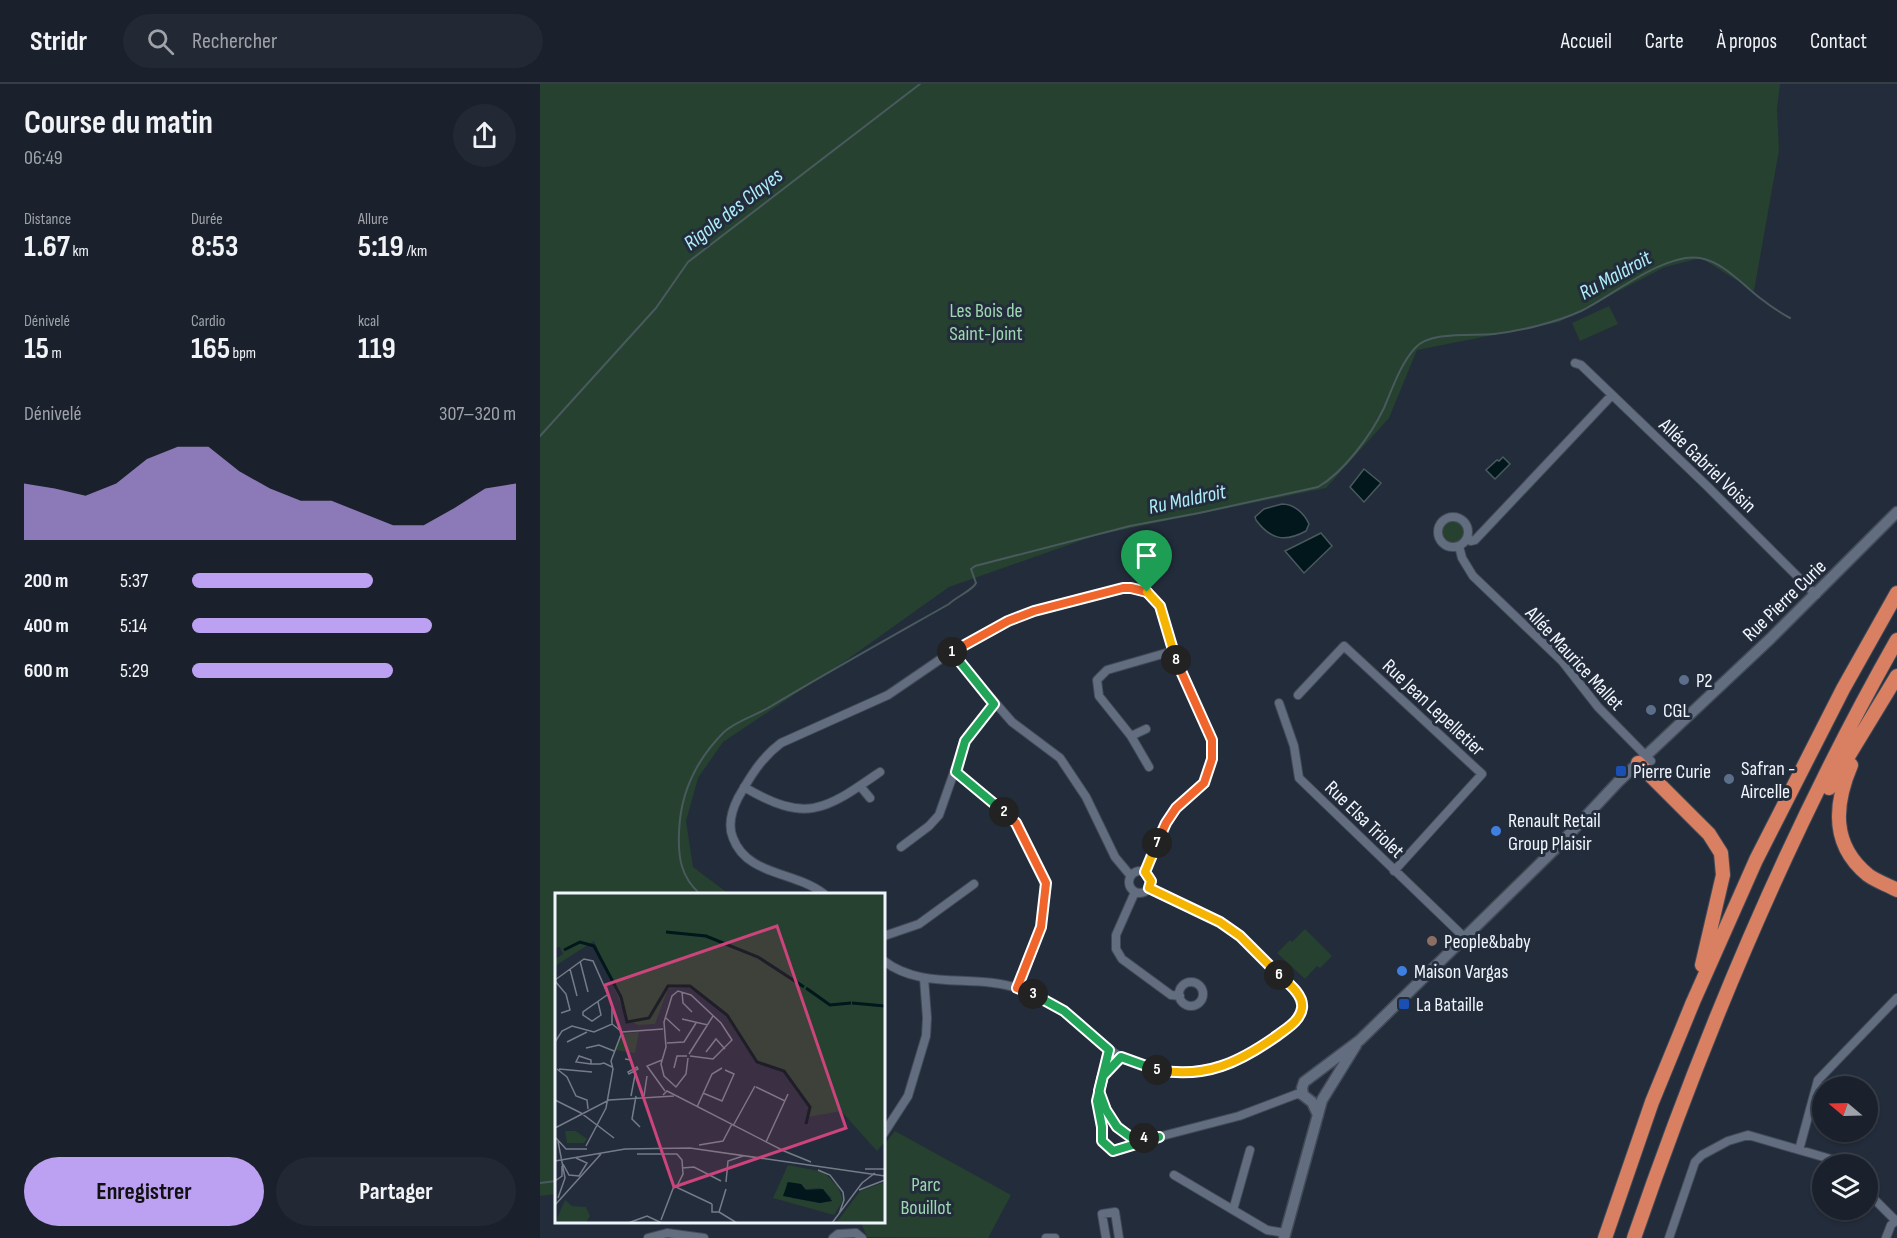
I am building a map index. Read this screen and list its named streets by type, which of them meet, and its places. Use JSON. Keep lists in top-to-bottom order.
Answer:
{
  "streets": {
    "street": [
      "Allée Gabriel Voisin",
      "Rue Pierre Curie",
      "Allée Maurice Mallet",
      "Rue Jean Lepelletier",
      "Rue Elsa Triolet"
    ]
  },
  "crossings": [
    ["Allée Gabriel Voisin", "Rue Pierre Curie"],
    ["Rue Pierre Curie", "Allée Maurice Mallet"],
    ["Rue Pierre Curie", "Rue Elsa Triolet"],
    ["Rue Jean Lepelletier", "Rue Elsa Triolet"]
  ],
  "water": ["Rigole des Clayes", "Ru Maldroit"],
  "parks": ["Les Bois de Saint-Joint", "Parc Bouillot"],
  "places": {
    "other": [
      "P2",
      "CGL",
      "Safran - Aircelle",
      "Renault Retail Group Plaisir",
      "People&baby",
      "Maison Vargas"
    ],
    "transit": ["Pierre Curie", "La Bataille"]
  },
  "north": "left",
  "page": {
    "header": "Stridr",
    "search": "Rechercher",
    "nav": [
      "Accueil",
      "Carte",
      "À propos",
      "Contact"
    ],
    "heading": ["Course du matin", "06:49"],
    "stats": [
      ["Distance", "1.67 km"],
      ["Durée", "8:53"],
      ["Allure", "5:19 /km"],
      ["Dénivelé", "15 m"],
      ["Cardio", "165 bpm"],
      ["kcal", "119"]
    ],
    "chart": ["Dénivelé", "307–320 m"],
    "list": [
      {
        "name": "200 m",
        "note": "5:37"
      },
      {
        "name": "400 m",
        "note": "5:14"
      },
      {
        "name": "600 m",
        "note": "5:29"
      }
    ],
    "pins": [
      "1",
      "8",
      "2",
      "7",
      "6",
      "3",
      "5",
      "4"
    ],
    "buttons": ["Enregistrer", "Partager"]
  }
}
